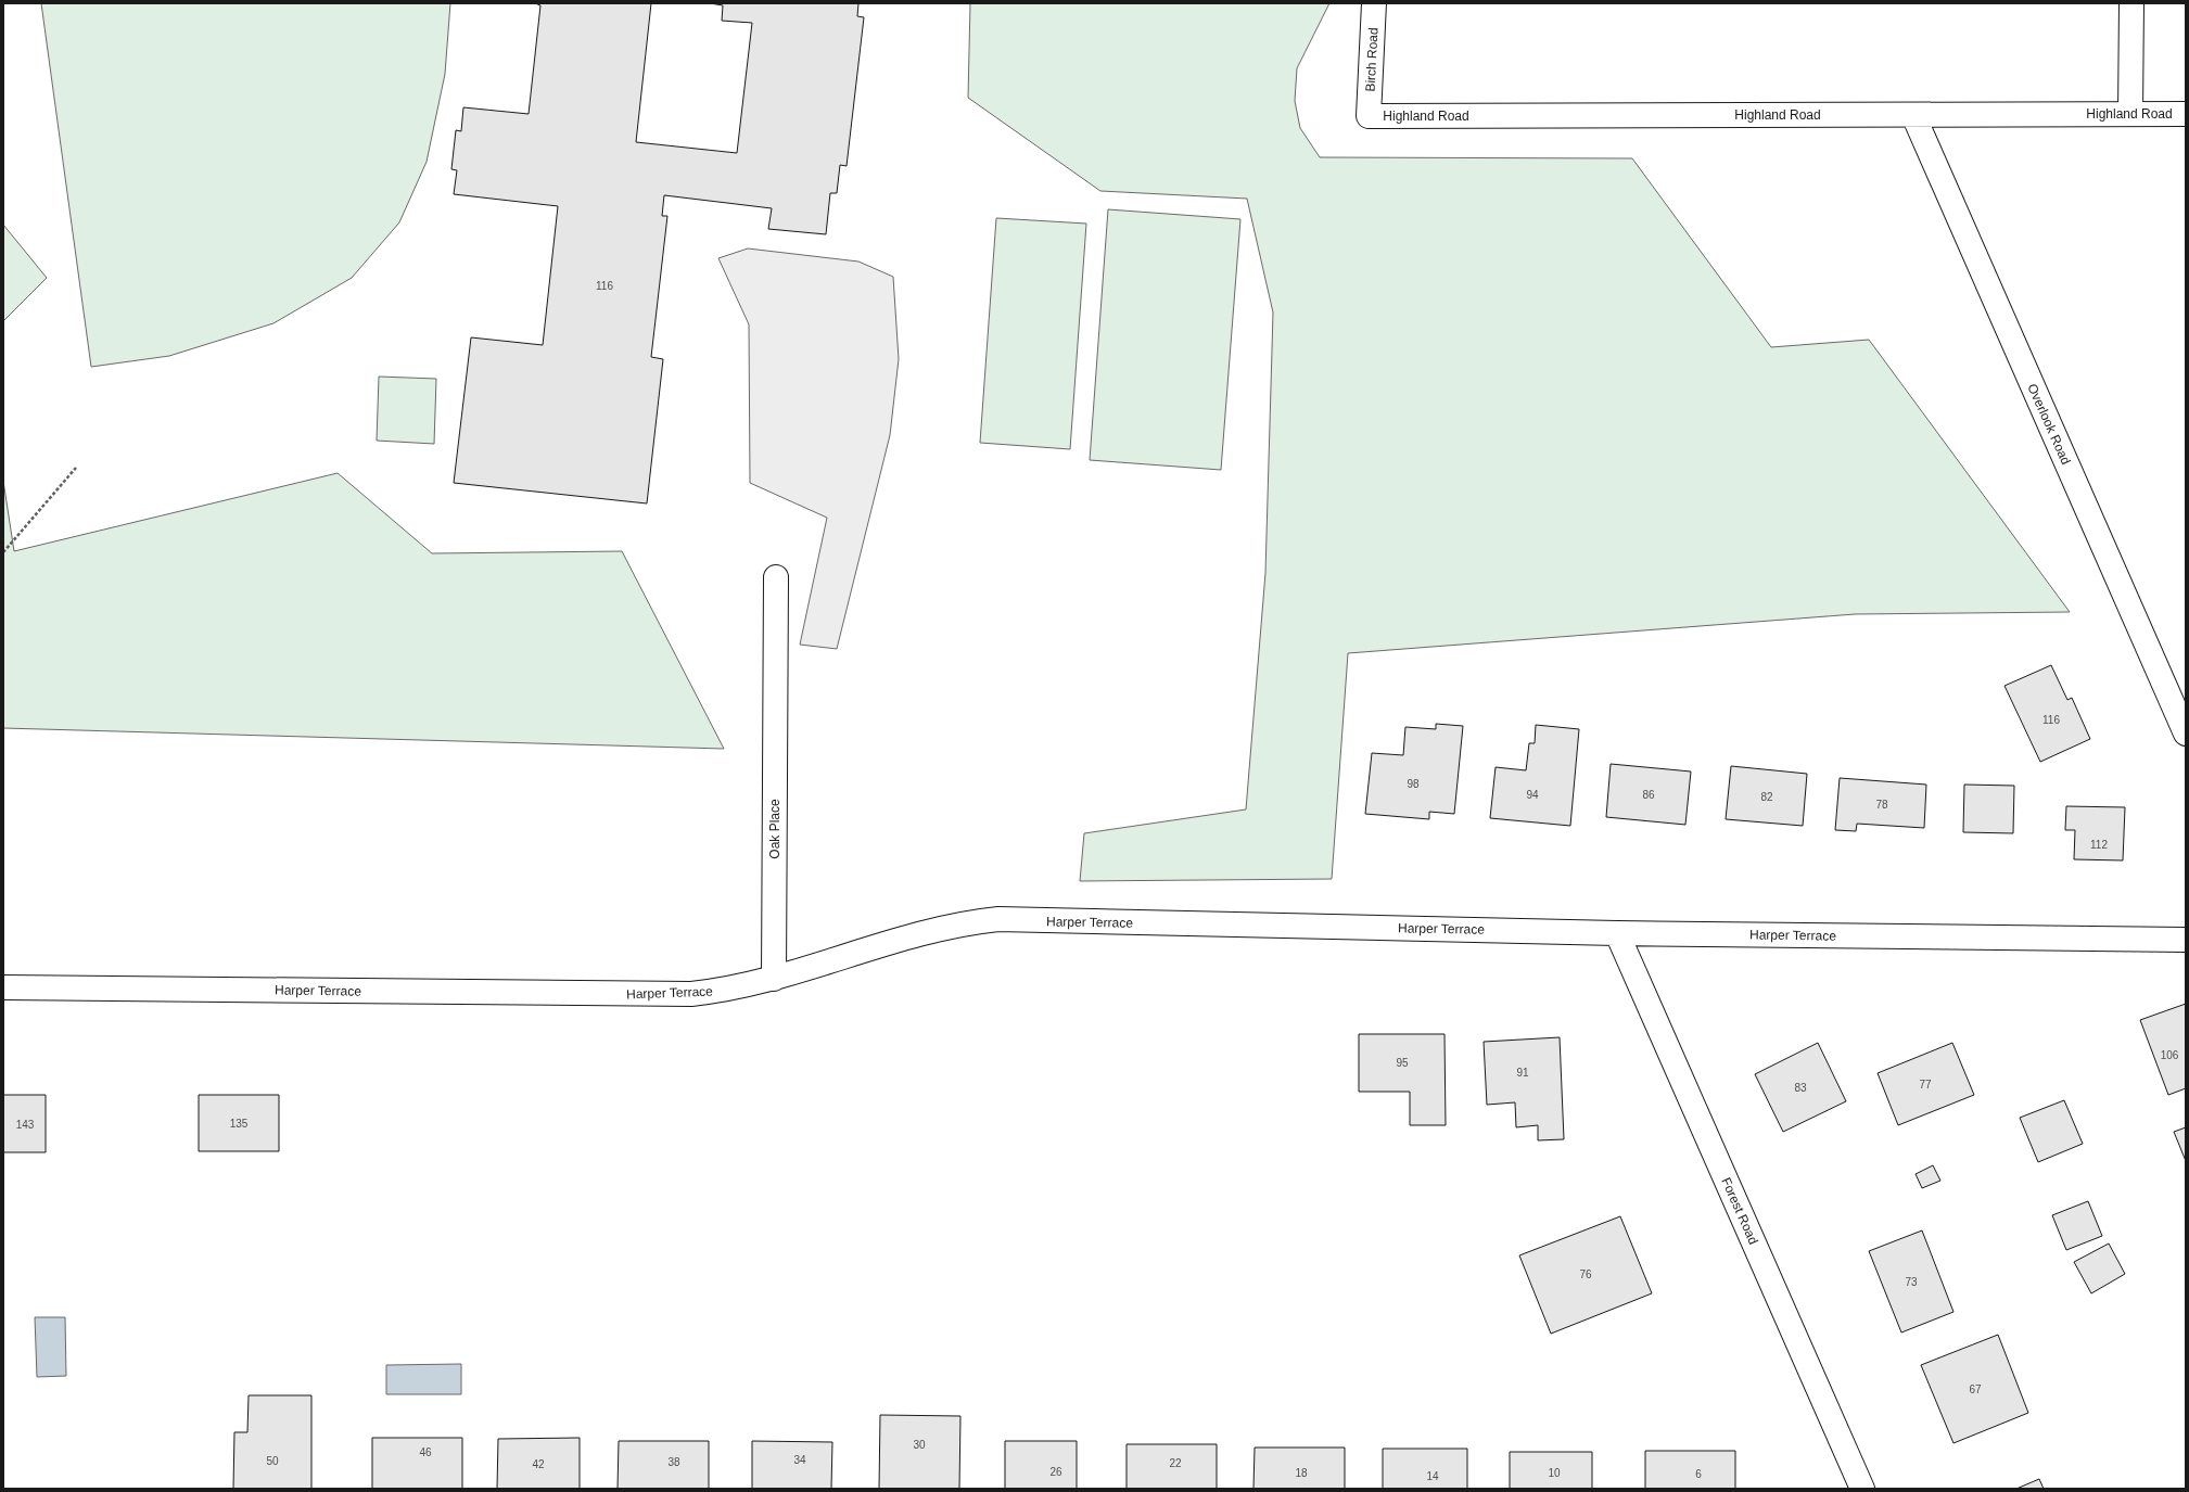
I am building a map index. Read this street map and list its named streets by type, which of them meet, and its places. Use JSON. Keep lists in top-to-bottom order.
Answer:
{
  "streets": {
    "street": [
      "Birch Road",
      "Highland Road",
      "Overlook Road",
      "Oak Place",
      "Harper Terrace",
      "Forest Road"
    ]
  },
  "crossings": [
    ["Birch Road", "Highland Road"],
    ["Highland Road", "Overlook Road"],
    ["Oak Place", "Harper Terrace"],
    ["Harper Terrace", "Forest Road"]
  ],
  "house_numbers": [
    "116",
    "116",
    "98",
    "94",
    "86",
    "82",
    "78",
    "112",
    "106",
    "95",
    "91",
    "77",
    "83",
    "135",
    "143",
    "76",
    "73",
    "67",
    "30",
    "46",
    "34",
    "50",
    "38",
    "22",
    "42",
    "26",
    "18",
    "10",
    "6",
    "14"
  ]
}
